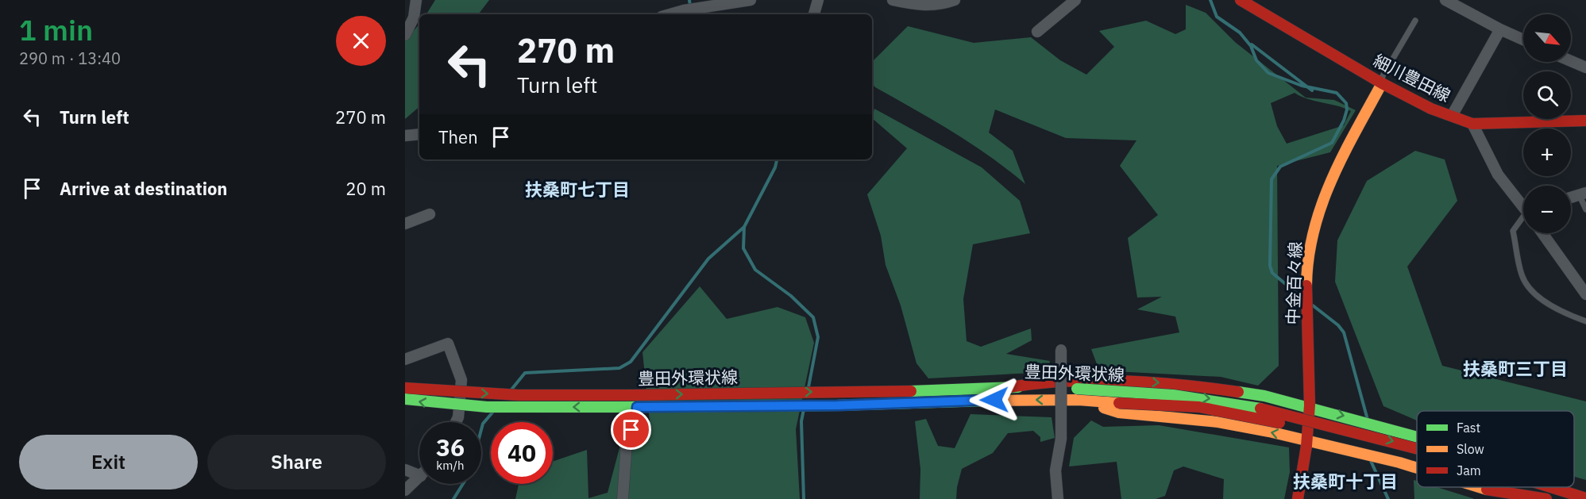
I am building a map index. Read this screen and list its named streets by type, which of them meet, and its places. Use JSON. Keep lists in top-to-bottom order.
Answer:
{
  "streets": {
    "street": ["細川豊田線", "中金百々線", "豊田外環状線"]
  },
  "crossings": [
    ["細川豊田線", "中金百々線"]
  ],
  "districts": ["扶桑町七丁目", "扶桑町三丁目", "扶桑町十丁目"],
  "legend": ["Fast", "Slow", "Jam"],
  "north": "bottom right",
  "page": {
    "heading": ["1 min", "290 m · 13:40"],
    "map_buttons": ["+", "−"],
    "turn": ["270 m", "Turn left"],
    "list": [
      {
        "name": "Turn left",
        "value": "270 m"
      },
      {
        "name": "Arrive at destination",
        "value": "20 m"
      }
    ],
    "then": "Then",
    "speed": "36 km/h",
    "limit": "40",
    "buttons": ["Exit", "Share"]
  }
}
